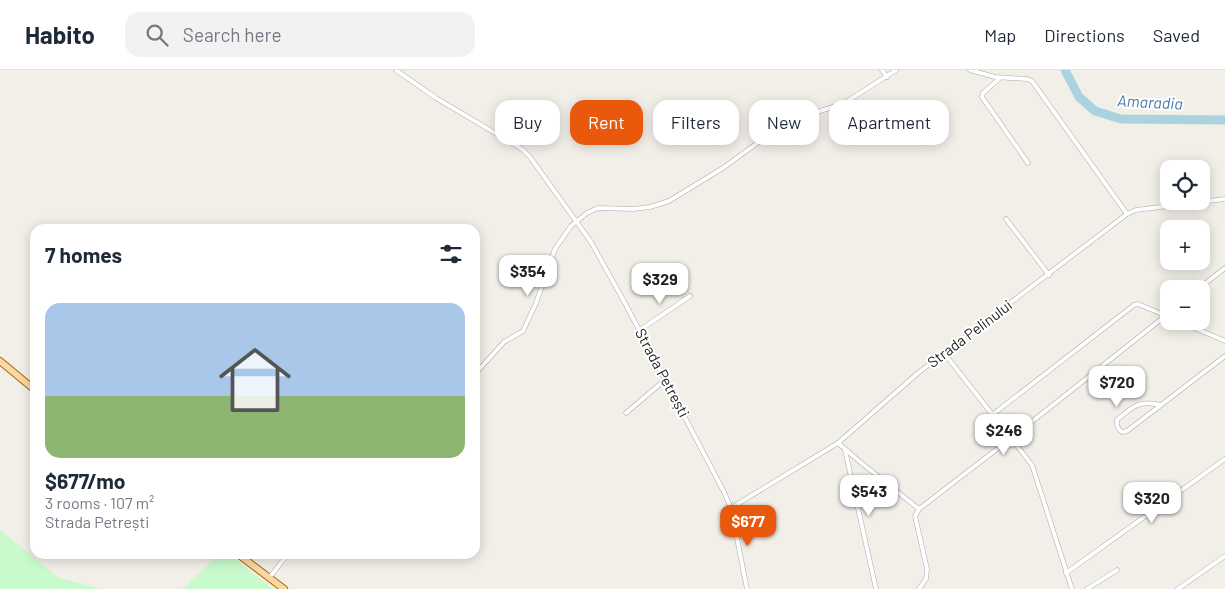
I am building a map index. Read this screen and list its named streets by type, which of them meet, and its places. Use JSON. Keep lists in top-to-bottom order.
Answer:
{
  "streets": {
    "street": ["Strada Pelinului", "Strada Petrești"]
  },
  "crossings": [
    ["Strada Pelinului", "Strada Petrești"]
  ],
  "water": ["Amaradia"],
  "page": {
    "header": "Habito",
    "search": "Search here",
    "nav": ["Map", "Directions", "Saved"],
    "chip": [
      "Buy",
      "Rent",
      "Filters",
      "New",
      "Apartment"
    ],
    "map_buttons": ["+", "−"],
    "heading": "7 homes",
    "price": [
      "$354",
      "$329",
      "$720",
      "$246",
      "$543",
      "$320",
      "$677"
    ],
    "list": [
      {
        "name": "$677/mo",
        "note": "3 rooms · 107 m² · Strada Petrești"
      }
    ]
  }
}
